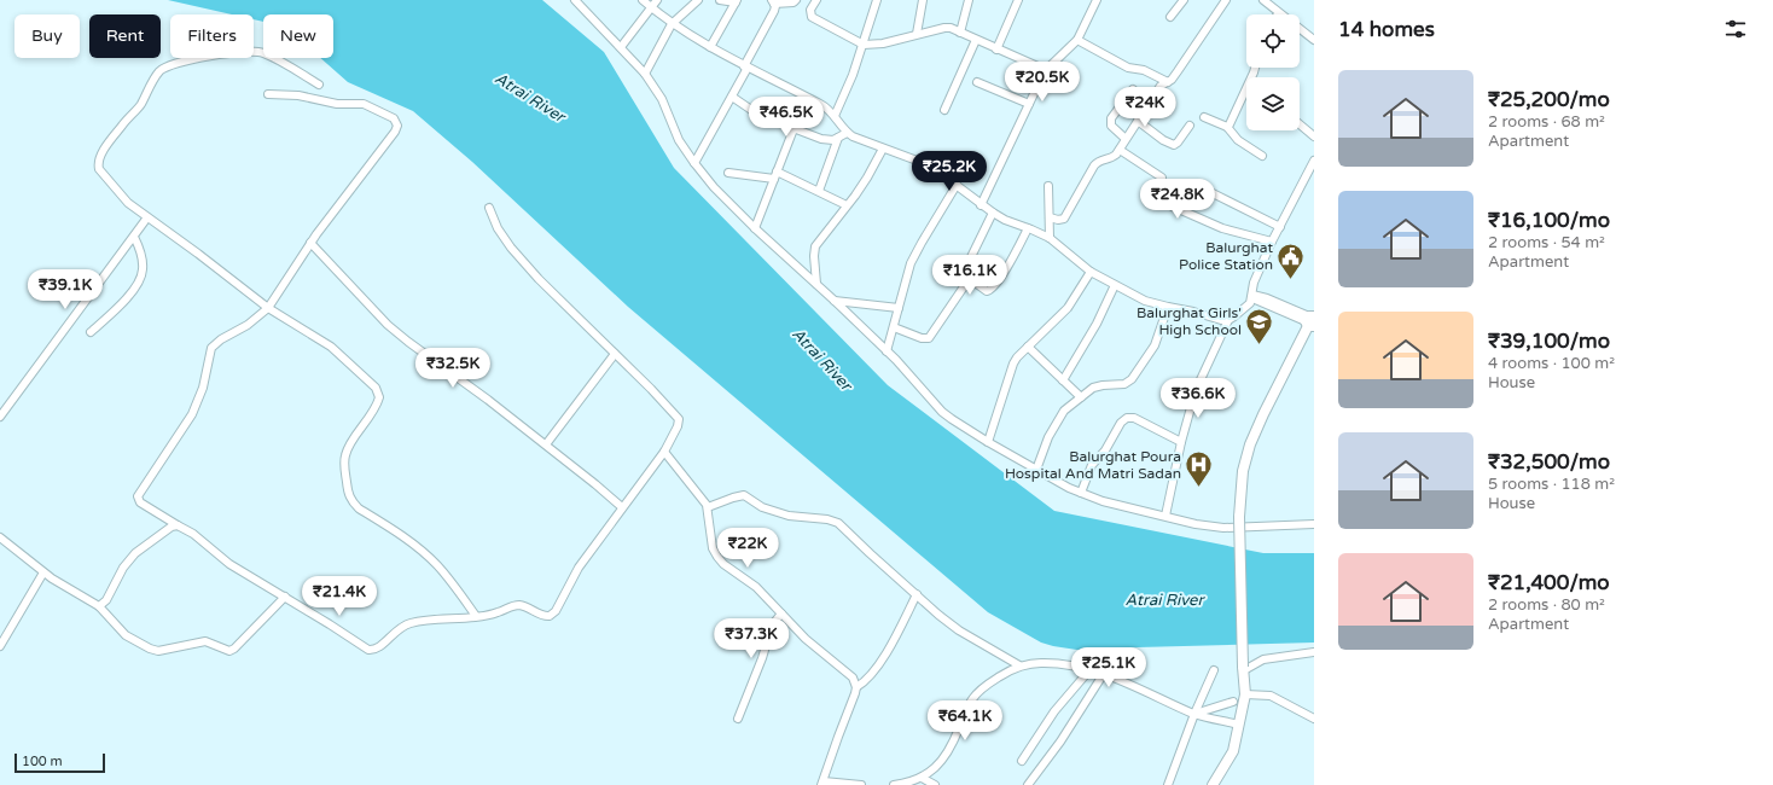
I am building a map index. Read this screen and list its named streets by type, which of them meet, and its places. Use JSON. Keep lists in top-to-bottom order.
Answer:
{
  "water": ["Atrai River"],
  "places": {
    "public building": ["Balurghat Police Station"],
    "school or university": ["Balurghat Girls' High School"],
    "hospital": ["Balurghat Poura Hospital And Matri Sadan"]
  },
  "scale_bar": "100 m",
  "page": {
    "heading": "14 homes",
    "chip": [
      "Buy",
      "Rent",
      "Filters",
      "New"
    ],
    "list": [
      {
        "name": "₹25,200/mo",
        "note": "2 rooms · 68 m² · Apartment"
      },
      {
        "name": "₹16,100/mo",
        "note": "2 rooms · 54 m² · Apartment"
      },
      {
        "name": "₹39,100/mo",
        "note": "4 rooms · 100 m² · House"
      },
      {
        "name": "₹32,500/mo",
        "note": "5 rooms · 118 m² · House"
      },
      {
        "name": "₹21,400/mo",
        "note": "2 rooms · 80 m² · Apartment"
      }
    ],
    "price": [
      "₹20.5K",
      "₹24K",
      "₹46.5K",
      "₹25.2K",
      "₹24.8K",
      "₹16.1K",
      "₹39.1K",
      "₹32.5K",
      "₹36.6K",
      "₹22K",
      "₹21.4K",
      "₹37.3K",
      "₹25.1K",
      "₹64.1K"
    ],
    "scale": "100 m"
  }
}
